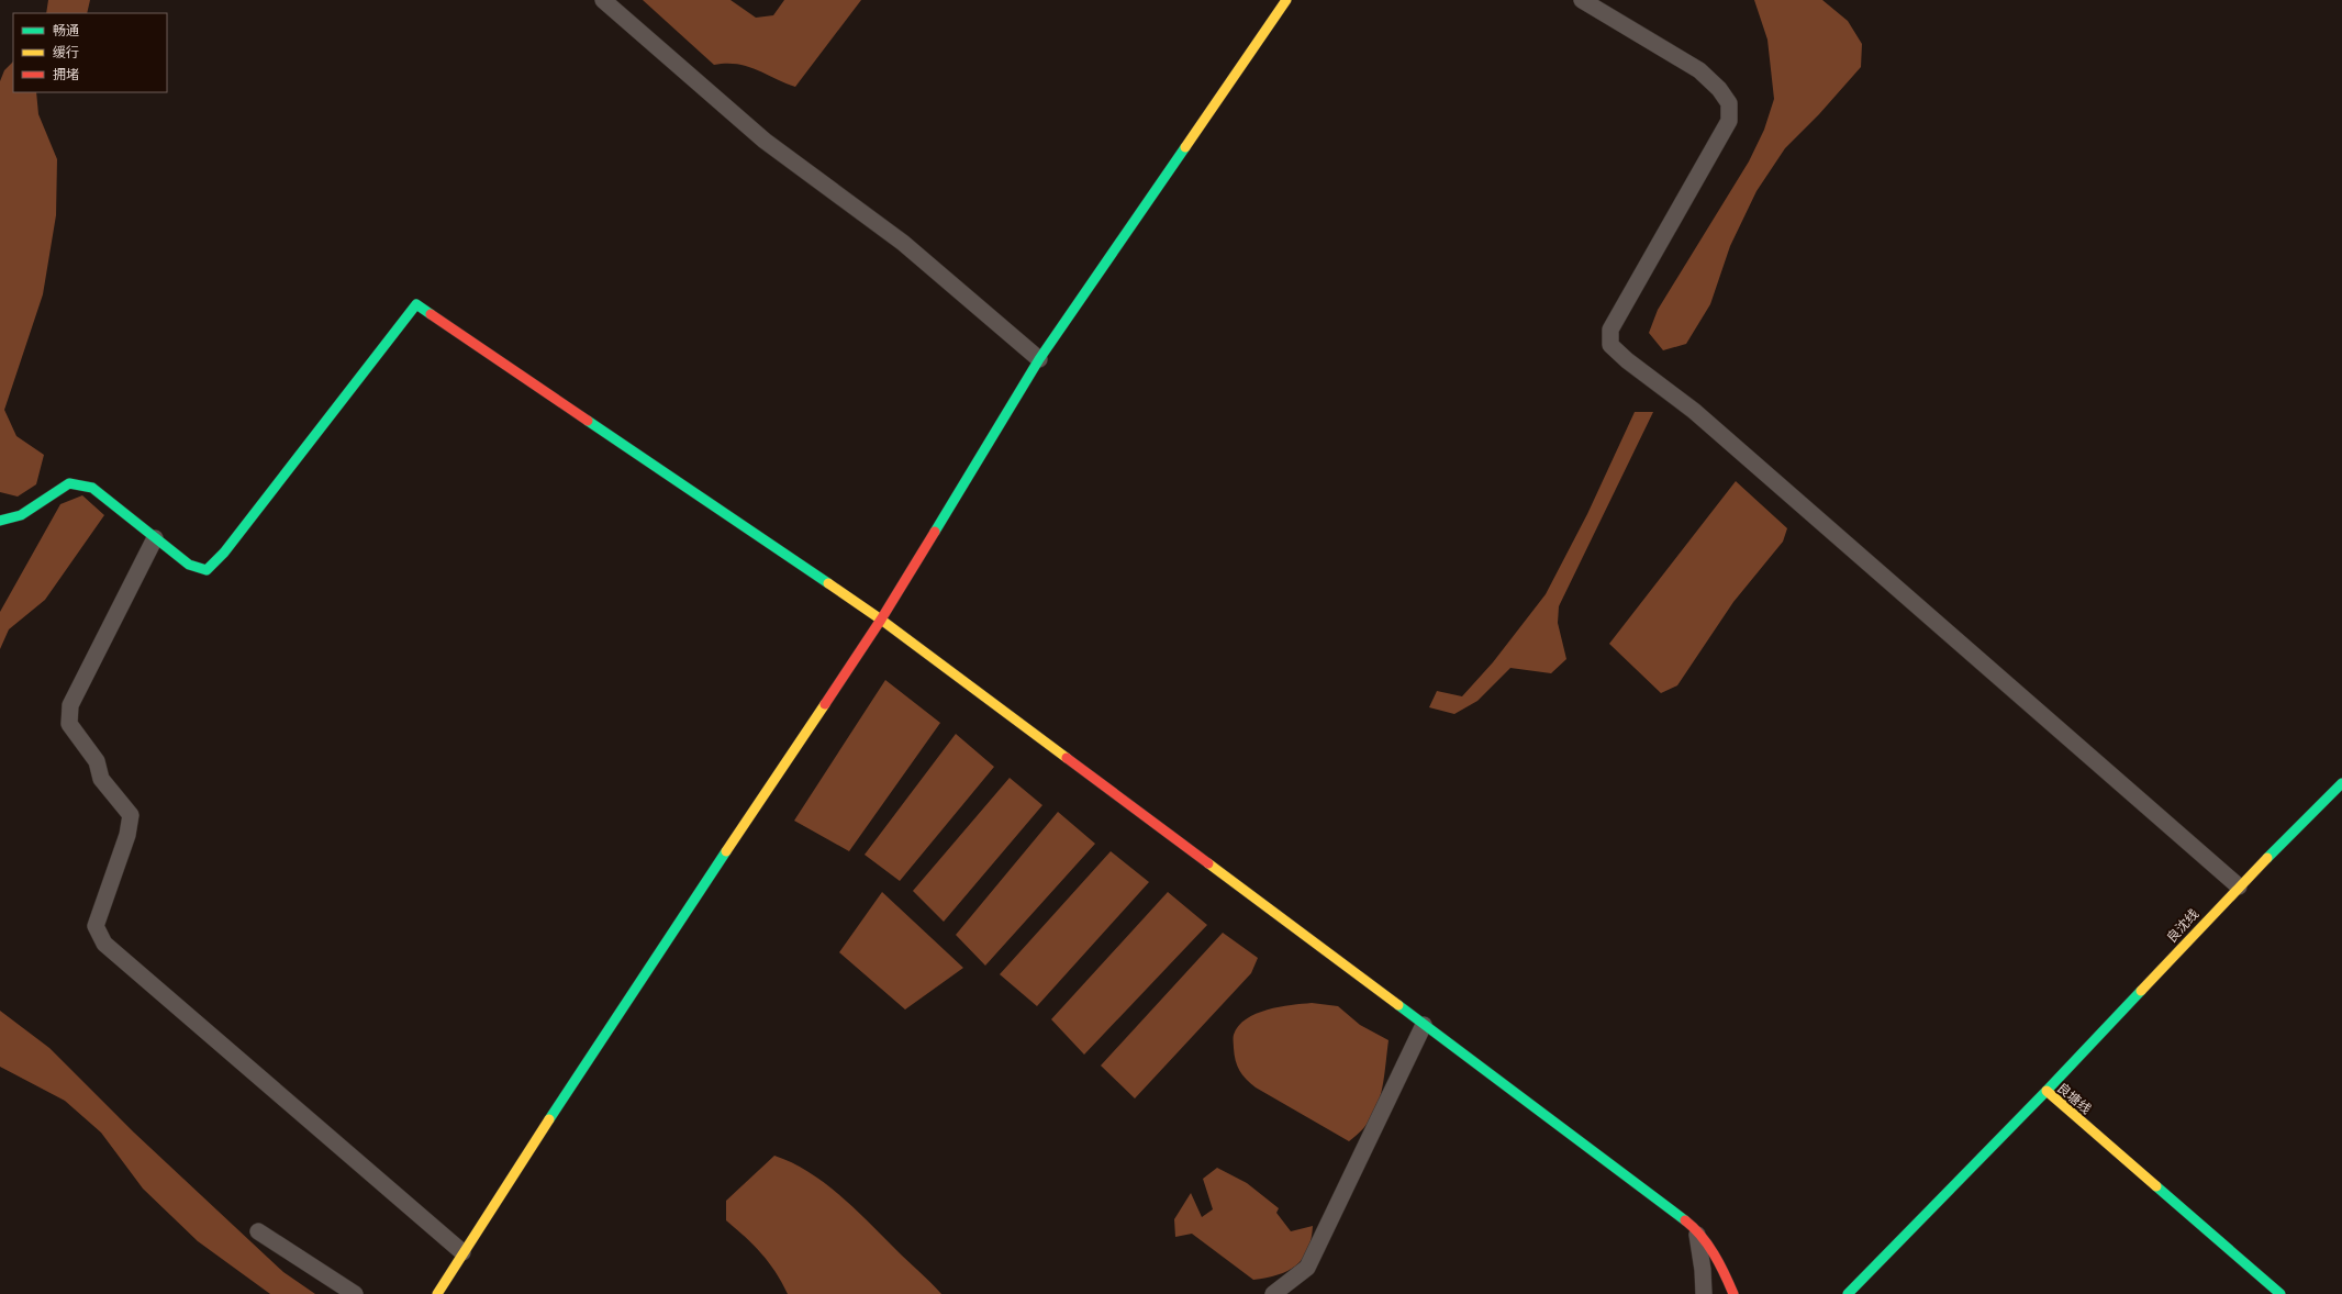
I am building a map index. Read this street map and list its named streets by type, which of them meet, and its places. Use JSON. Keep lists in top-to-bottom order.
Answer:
{
  "streets": {
    "street": ["良沈线", "良塘线"]
  },
  "crossings": [
    ["良沈线", "良塘线"]
  ],
  "legend": ["畅通", "缓行", "拥堵"]
}
